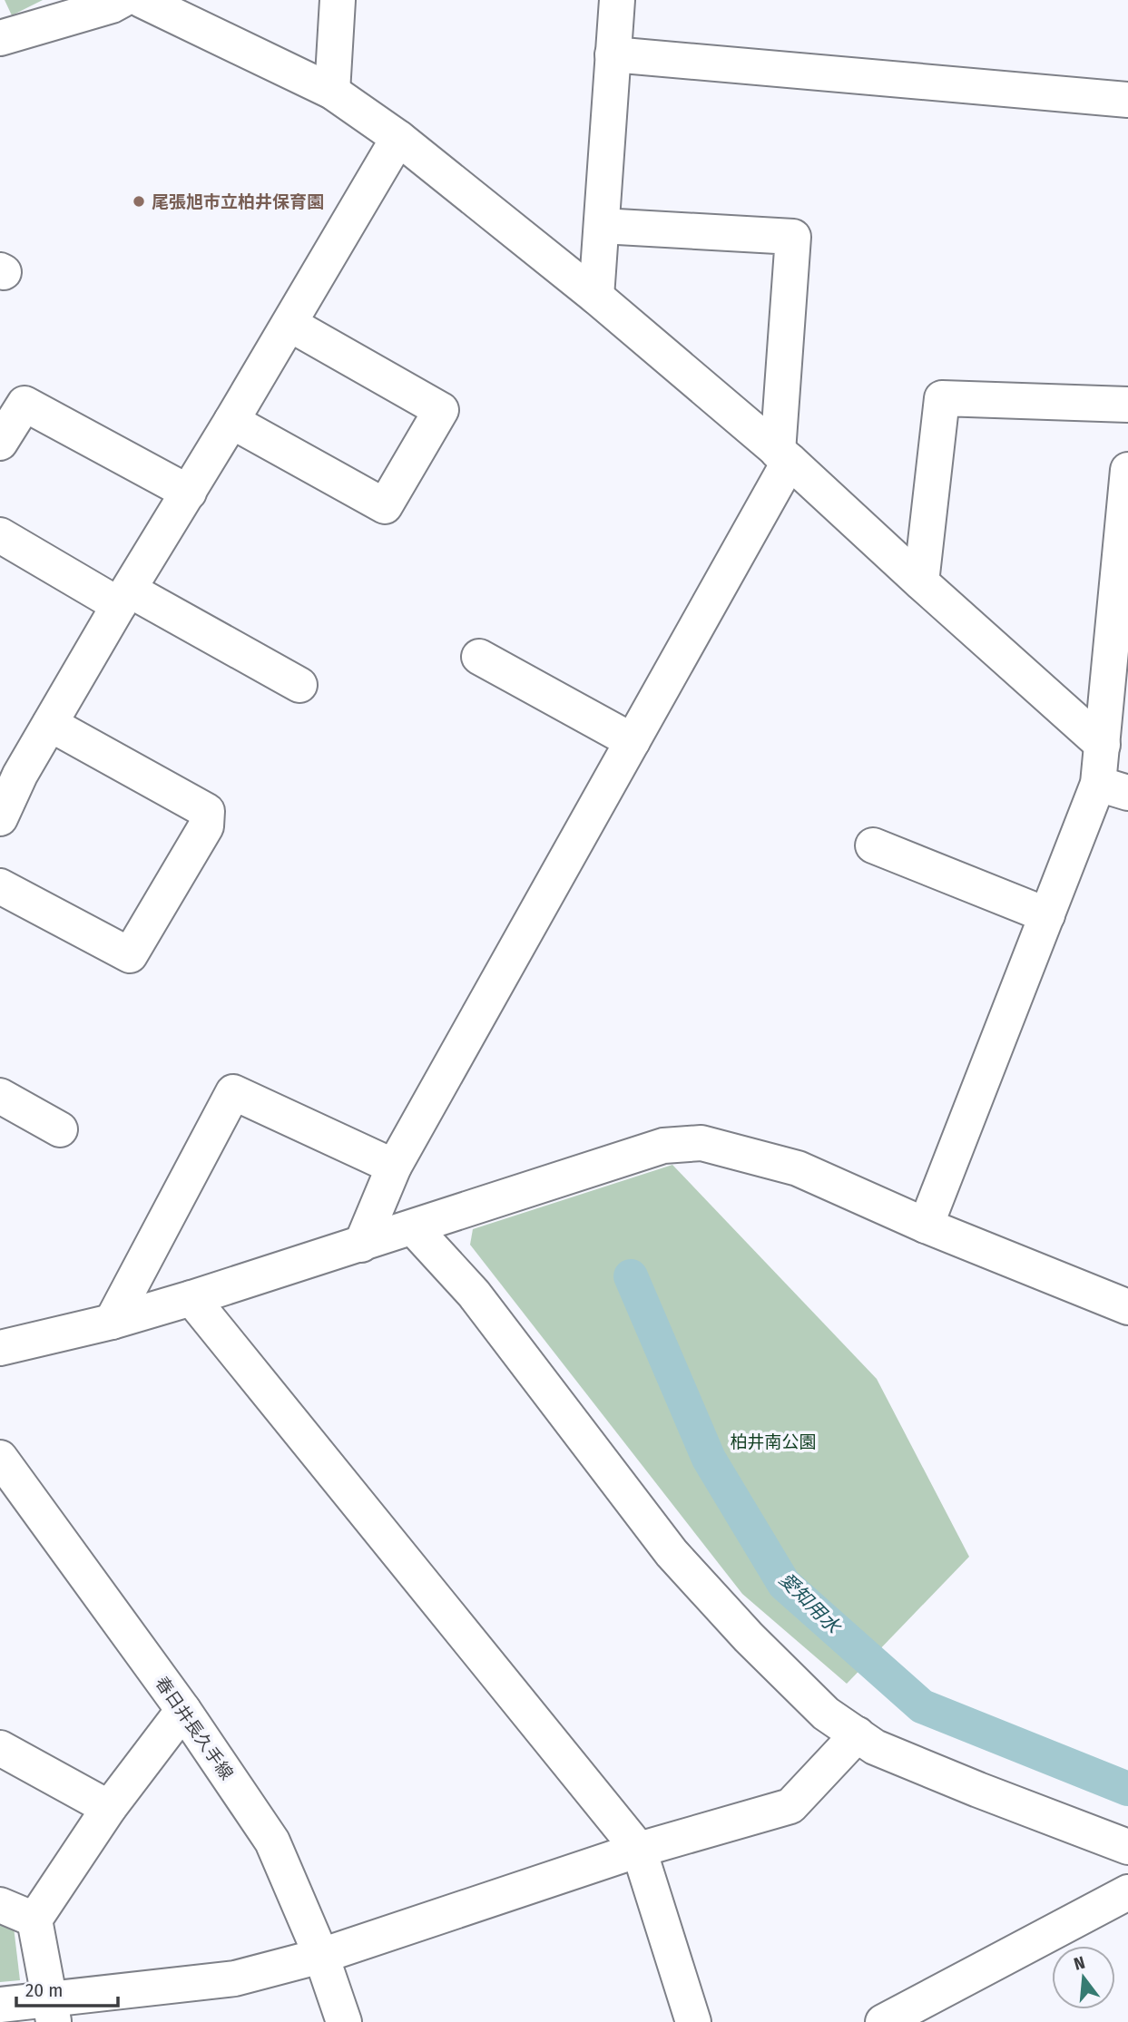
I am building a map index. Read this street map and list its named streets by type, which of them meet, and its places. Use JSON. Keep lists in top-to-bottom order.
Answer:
{
  "streets": {
    "street": ["春日井長久手線"]
  },
  "water": ["愛知用水"],
  "parks": ["柏井南公園"],
  "places": ["尾張旭市立柏井保育園"],
  "scale_bar": "20 m",
  "north": "top"
}
